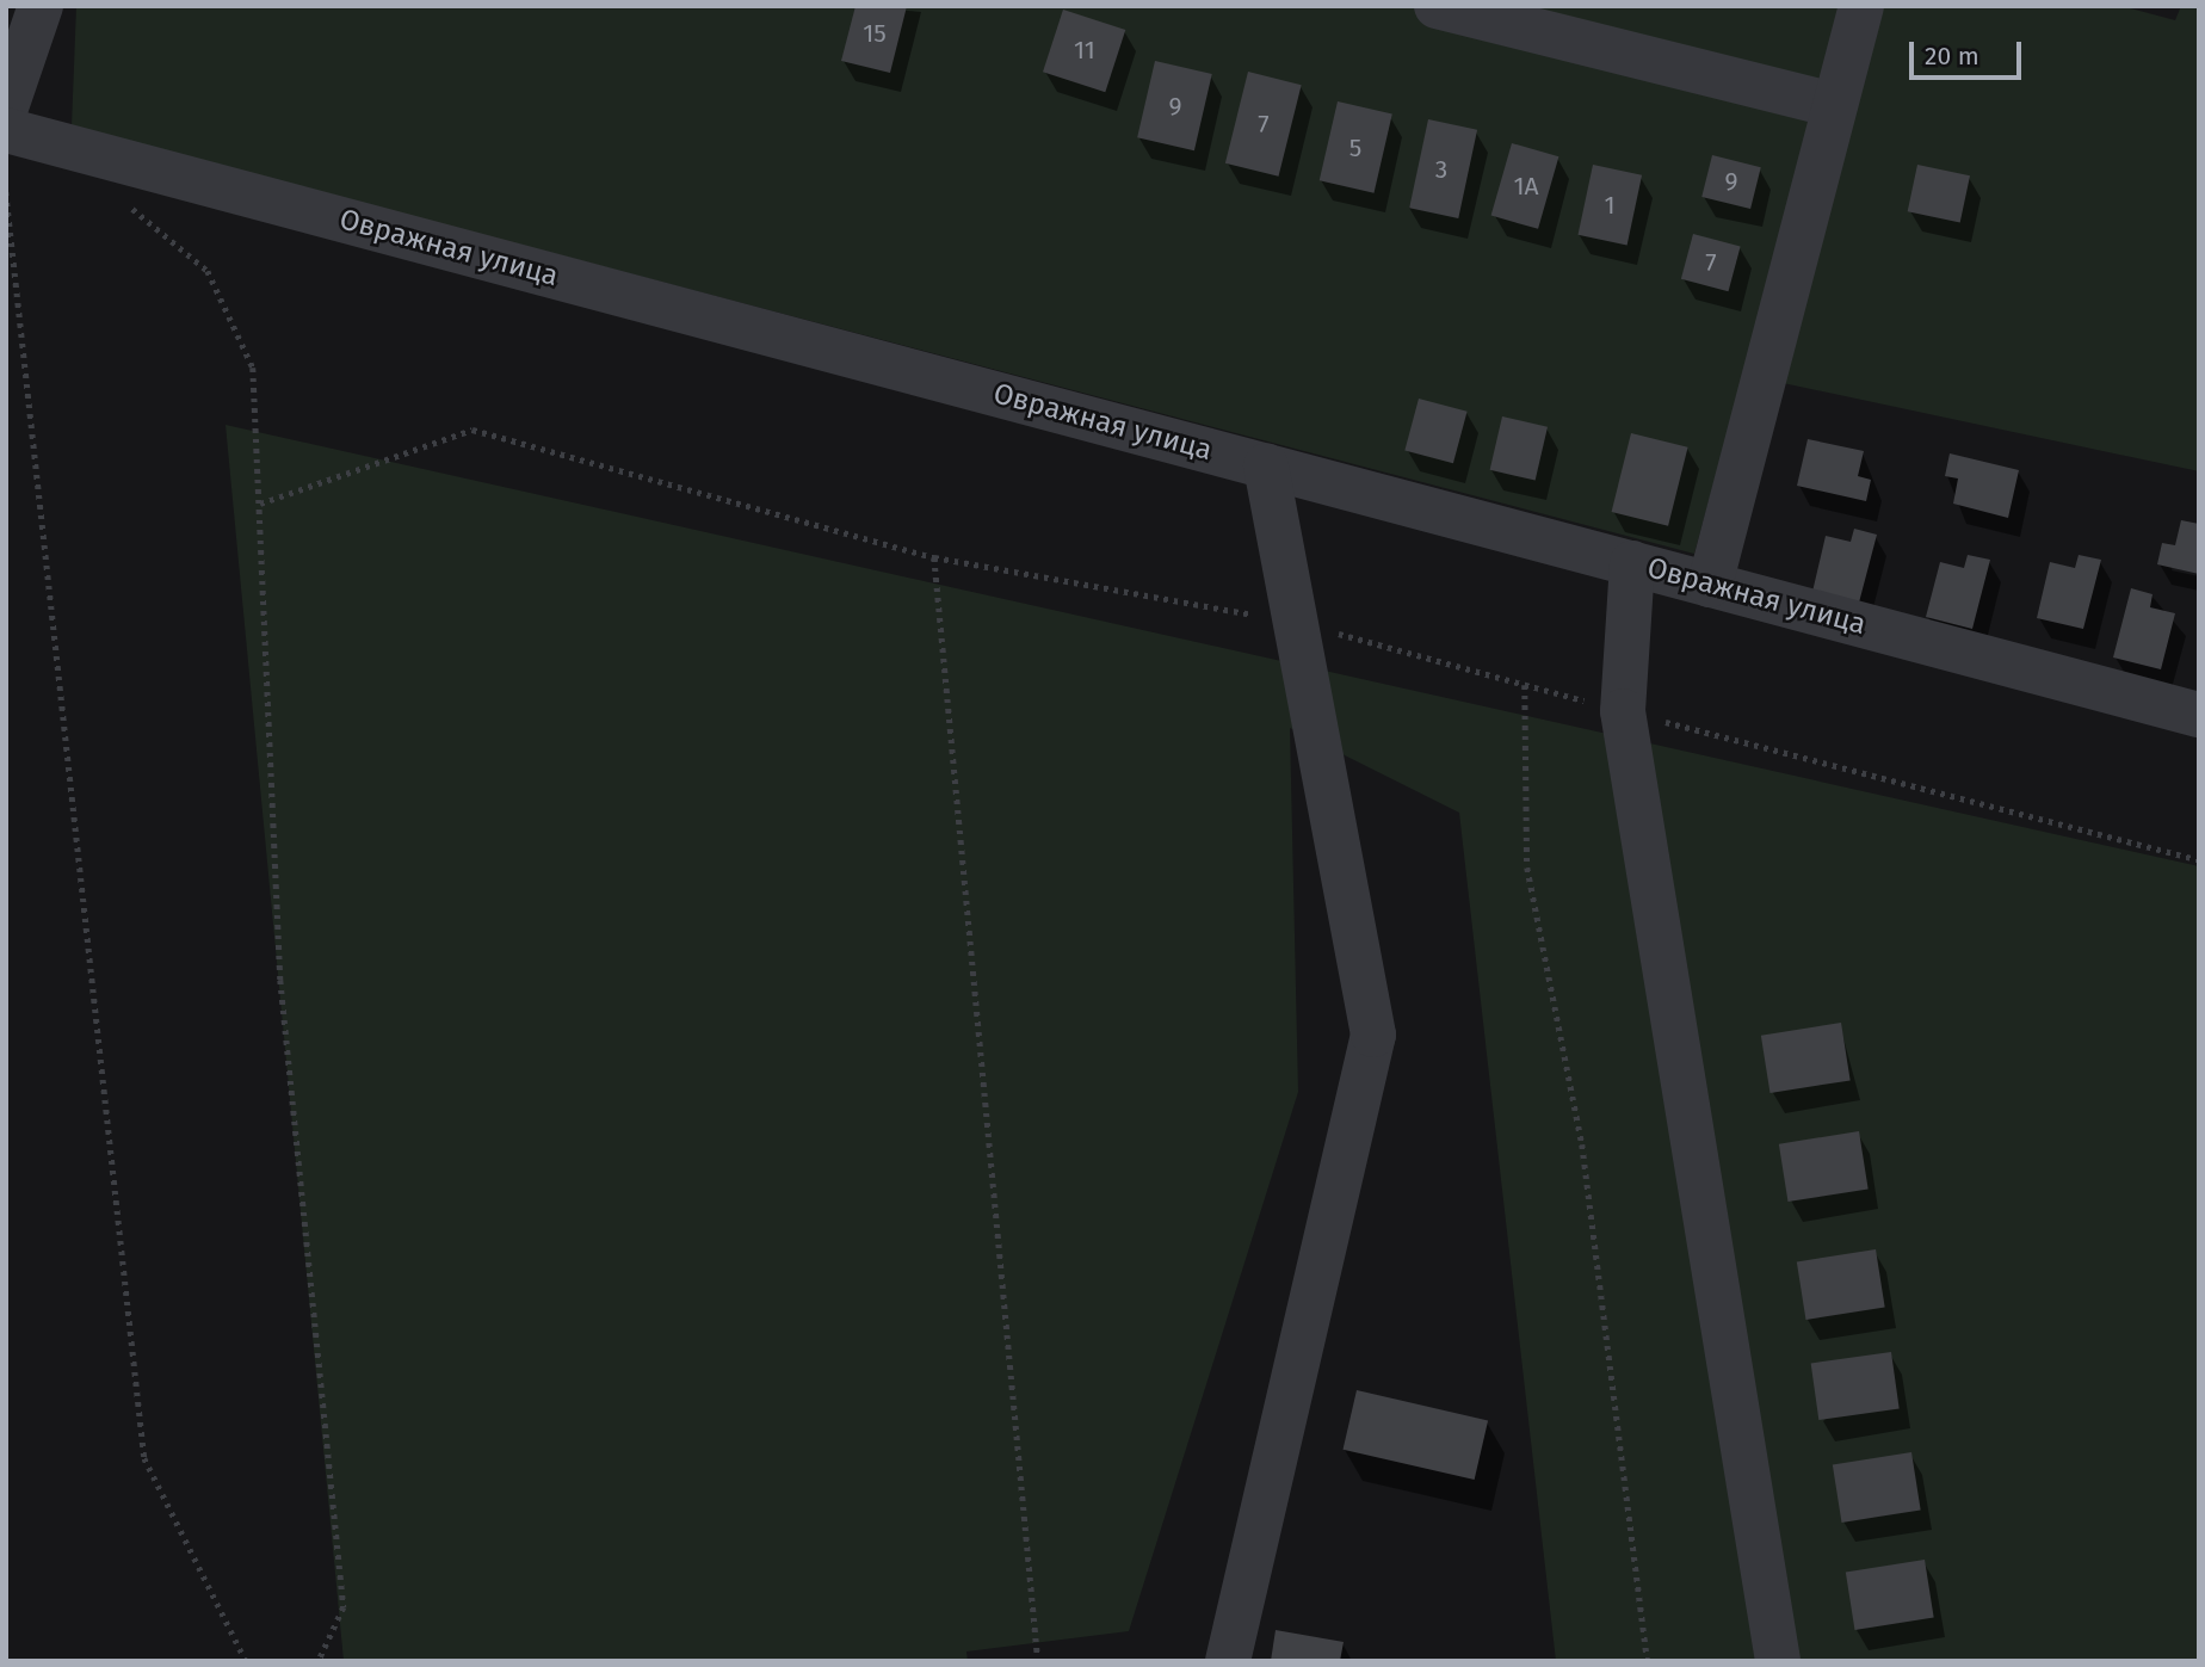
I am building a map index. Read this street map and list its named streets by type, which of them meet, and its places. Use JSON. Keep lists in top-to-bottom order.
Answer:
{
  "streets": {
    "street": ["Овражная улица"]
  },
  "house_numbers": [
    "15",
    "11",
    "9",
    "7",
    "5",
    "3",
    "9",
    "1А",
    "1",
    "7"
  ],
  "scale_bar": "20 m"
}
